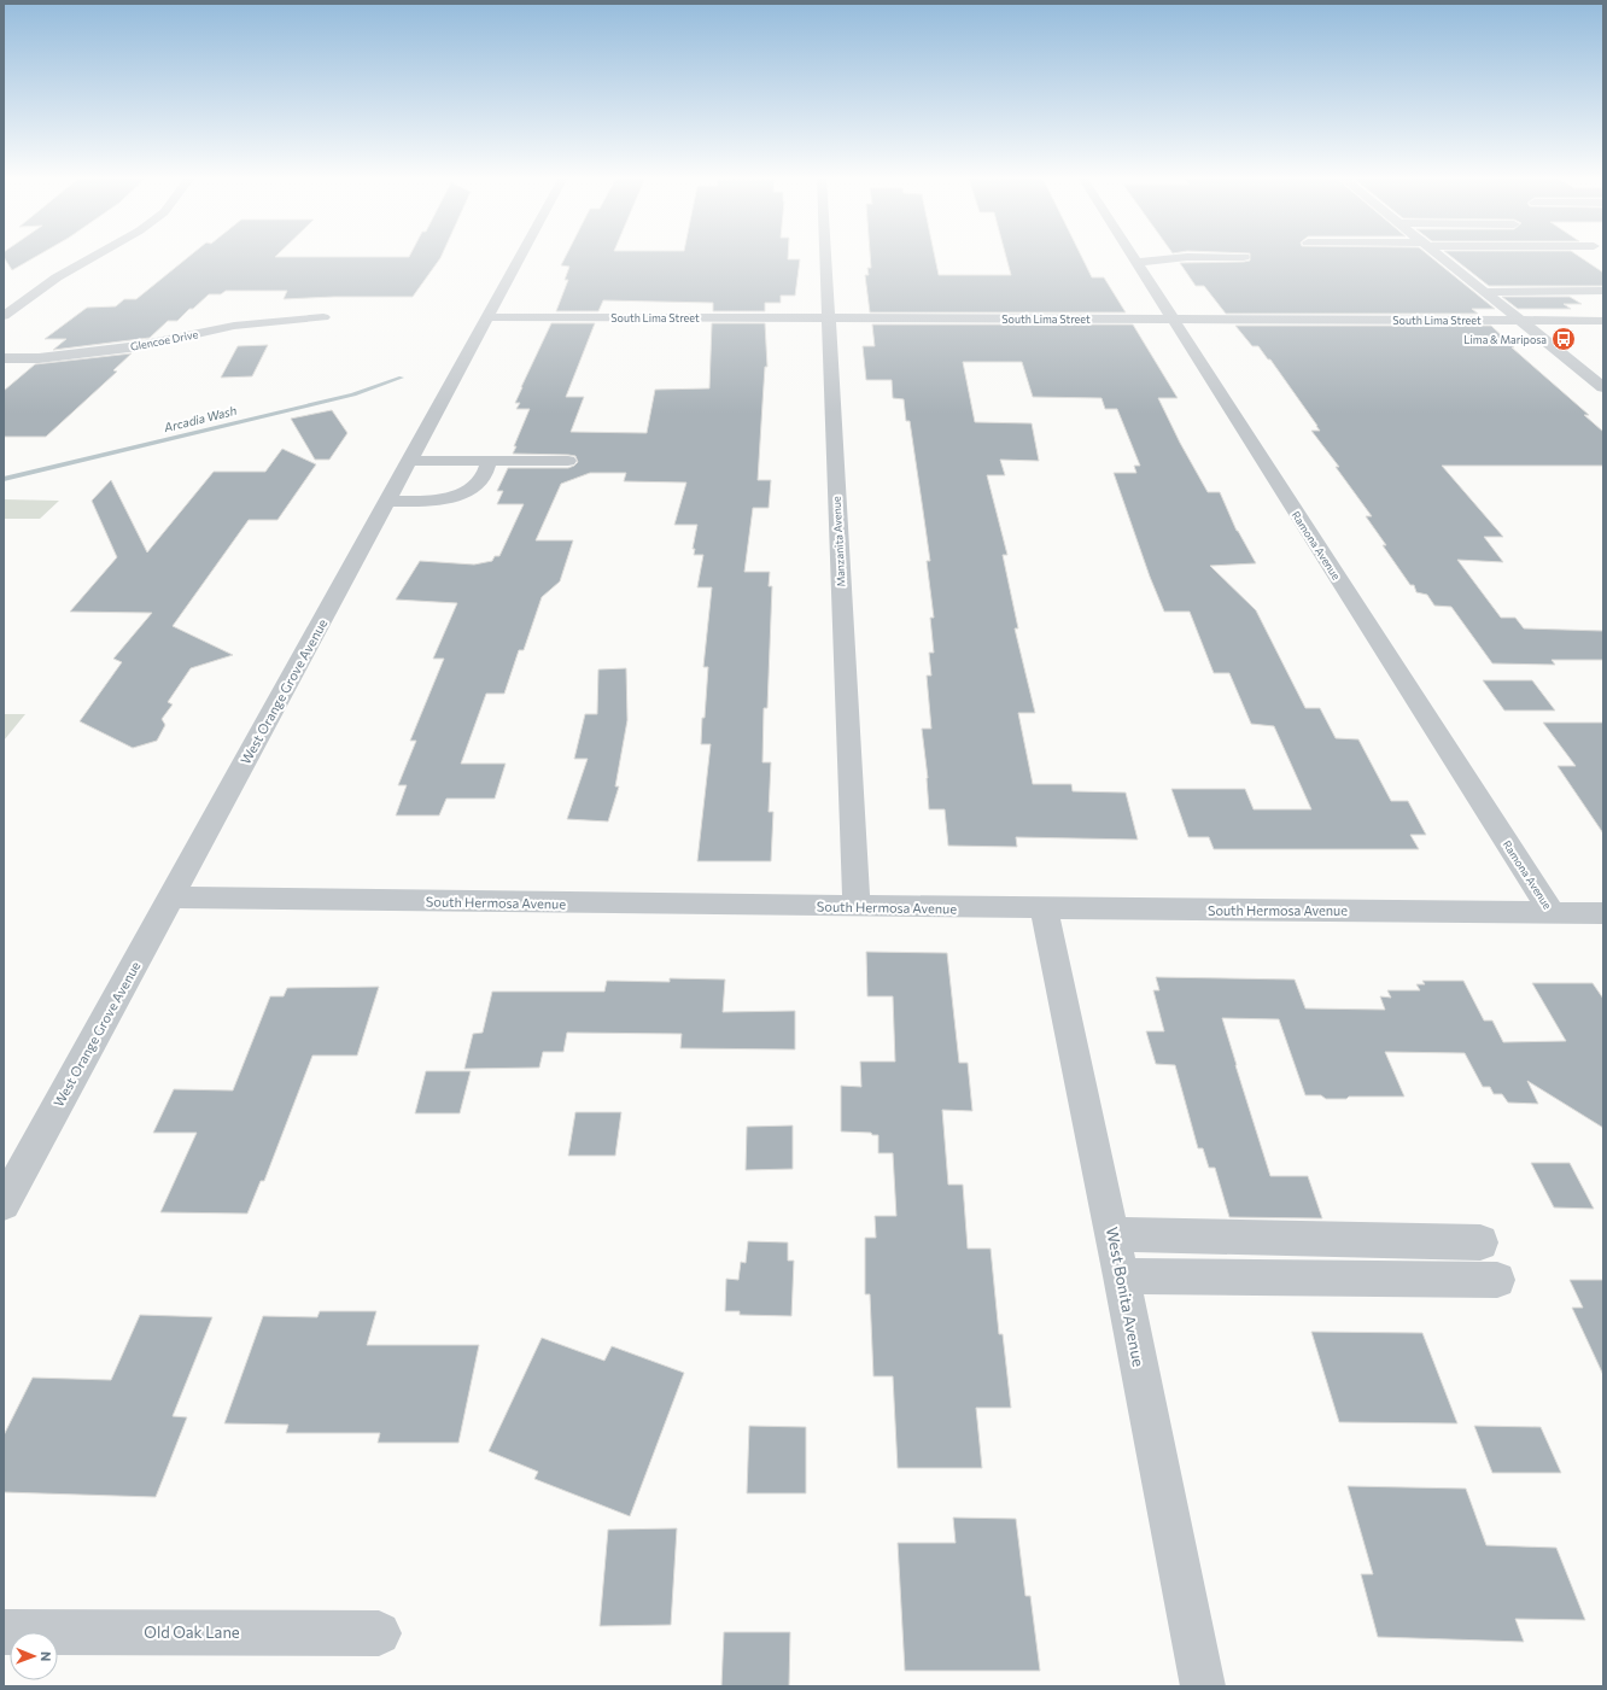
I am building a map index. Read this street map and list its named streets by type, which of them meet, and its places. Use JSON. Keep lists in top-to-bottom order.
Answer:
{
  "streets": {
    "street": [
      "South Lima Street",
      "Glencoe Drive",
      "Manzanita Avenue",
      "Ramona Avenue",
      "West Orange Grove Avenue",
      "South Hermosa Avenue",
      "West Bonita Avenue",
      "Old Oak Lane"
    ]
  },
  "crossings": [
    ["South Lima Street", "Manzanita Avenue"],
    ["South Lima Street", "Ramona Avenue"],
    ["South Lima Street", "West Orange Grove Avenue"],
    ["Manzanita Avenue", "South Hermosa Avenue"],
    ["Ramona Avenue", "South Hermosa Avenue"],
    ["West Orange Grove Avenue", "South Hermosa Avenue"],
    ["South Hermosa Avenue", "West Bonita Avenue"]
  ],
  "water": ["Arcadia Wash"],
  "places": {
    "bus stop": ["Lima & Mariposa"]
  },
  "north": "right"
}
